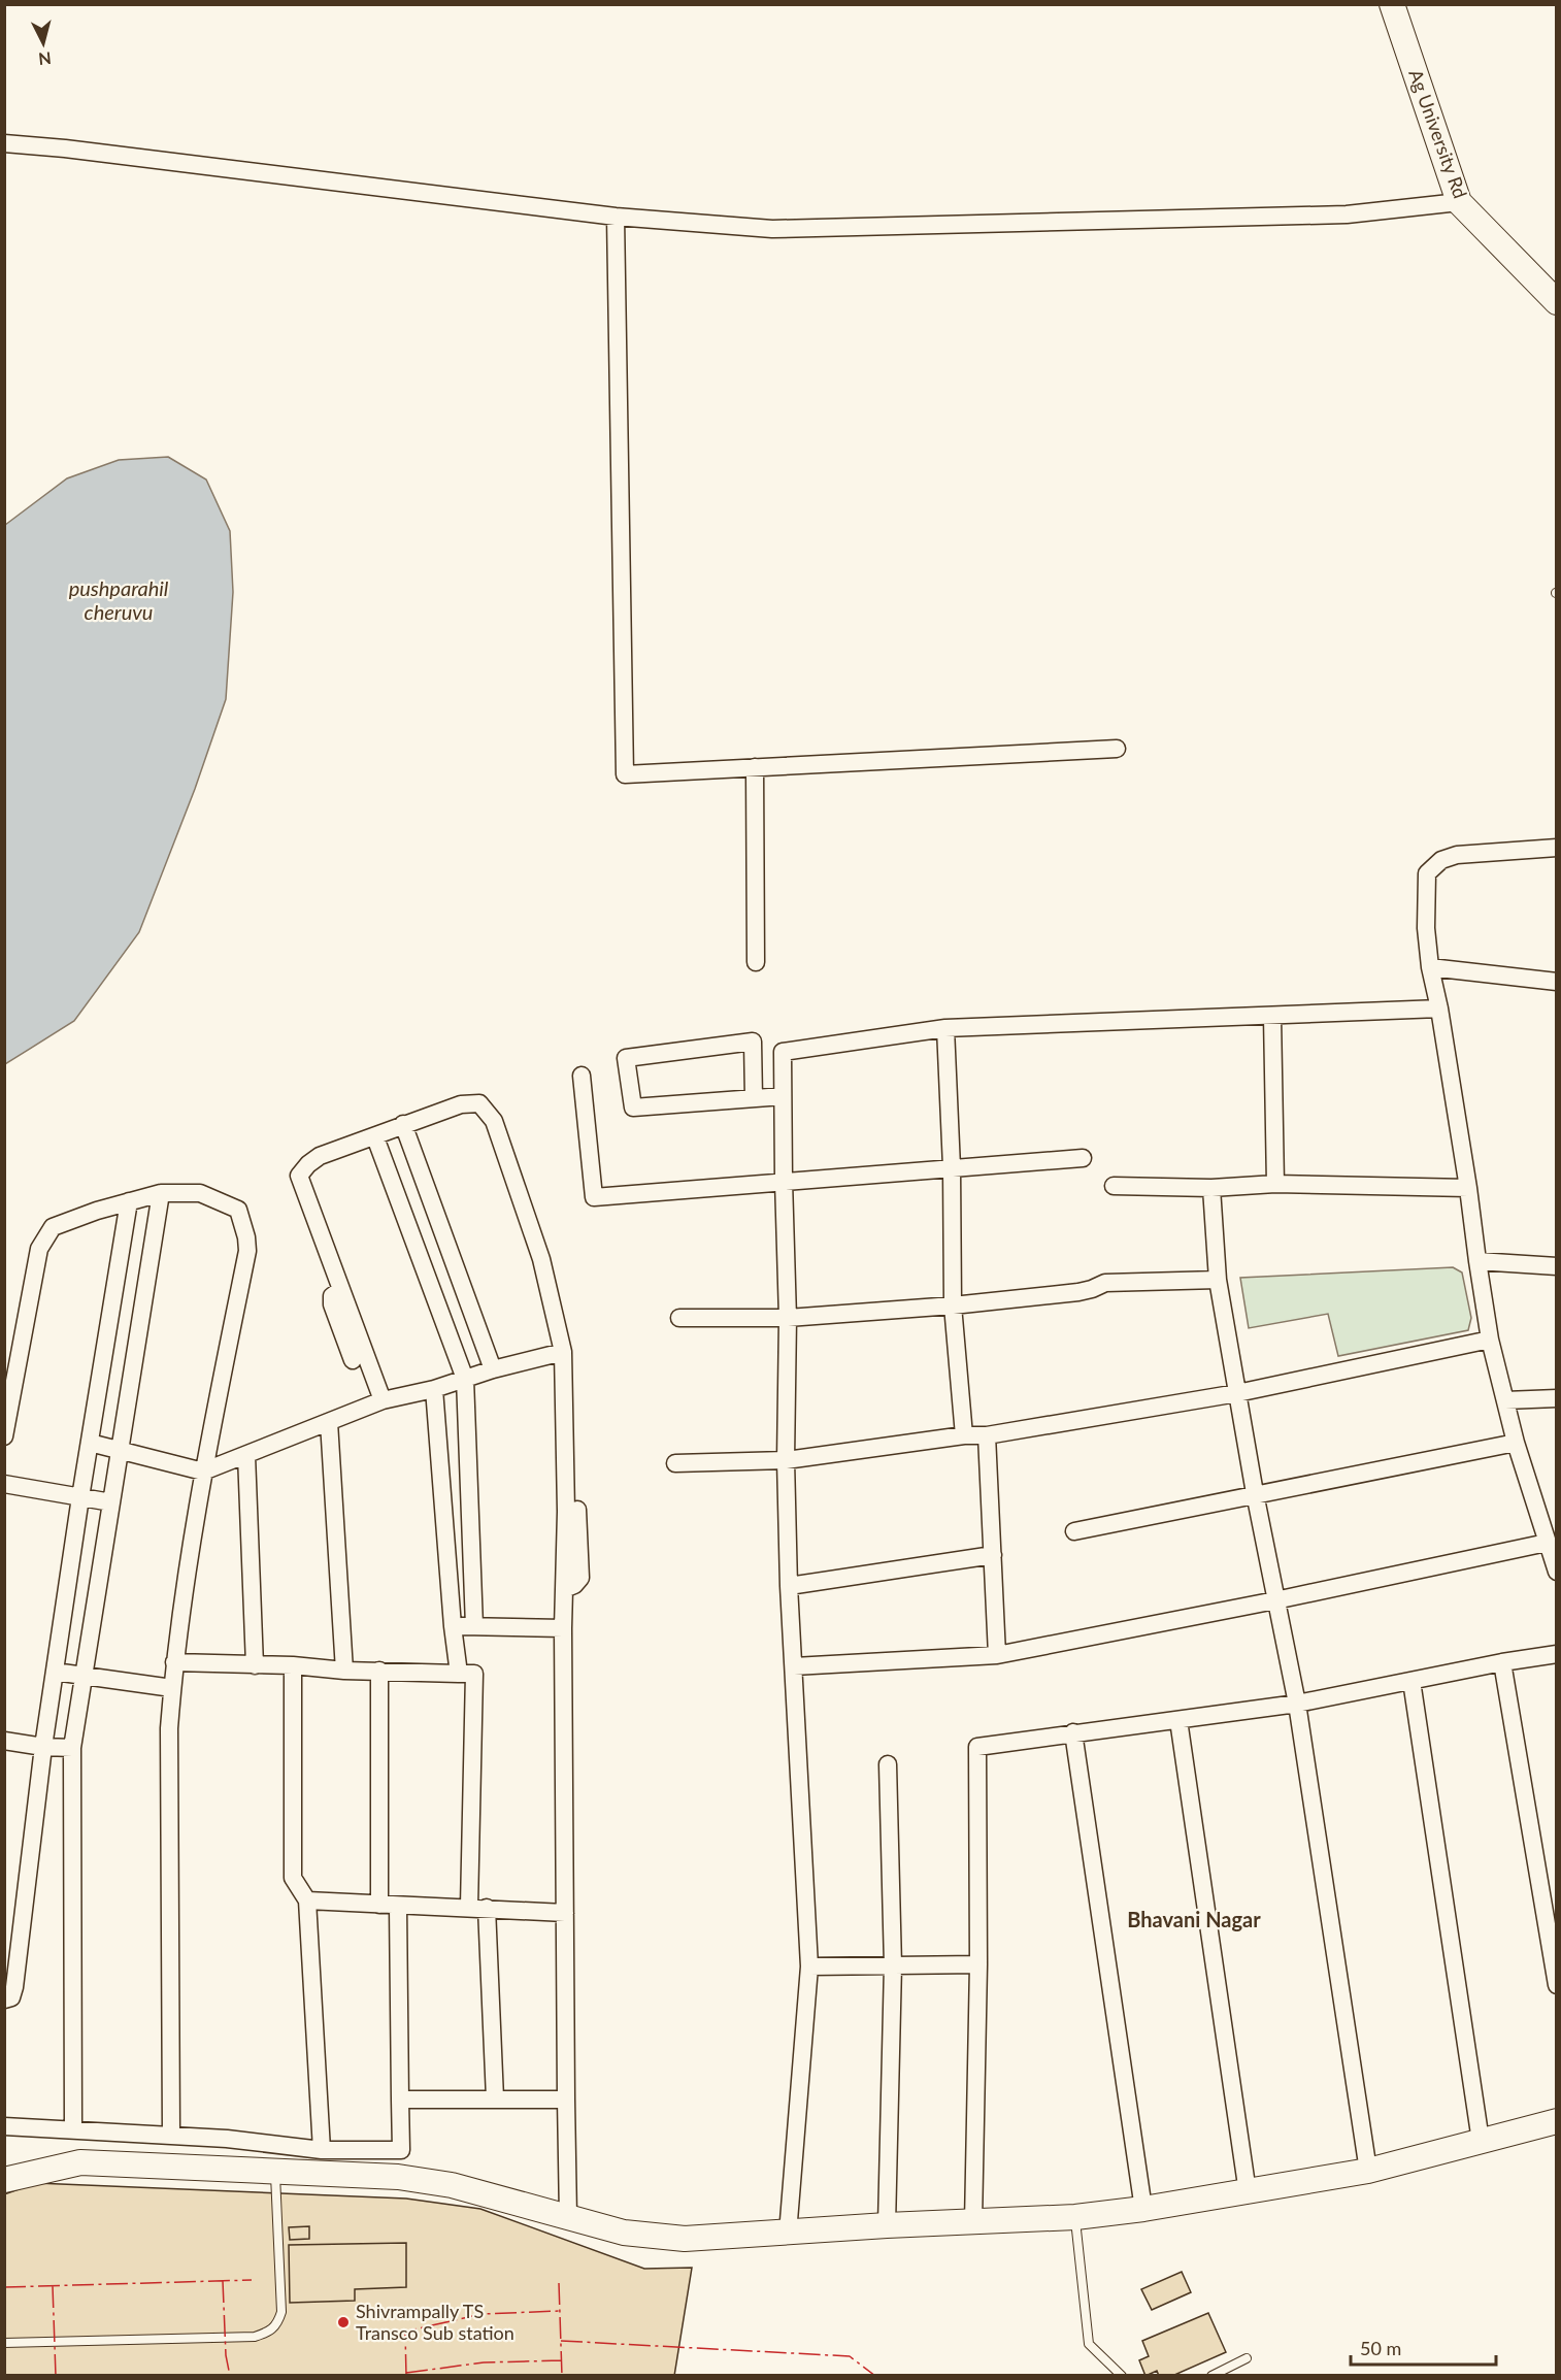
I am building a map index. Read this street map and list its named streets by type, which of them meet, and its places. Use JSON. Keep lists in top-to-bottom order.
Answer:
{
  "streets": {
    "street": ["Ag University Rd"]
  },
  "districts": ["Bhavani Nagar"],
  "water": ["pushparahil cheruvu"],
  "places": ["Shivrampally TS Transco Sub station"],
  "scale_bar": "50 m",
  "north": "bottom"
}
